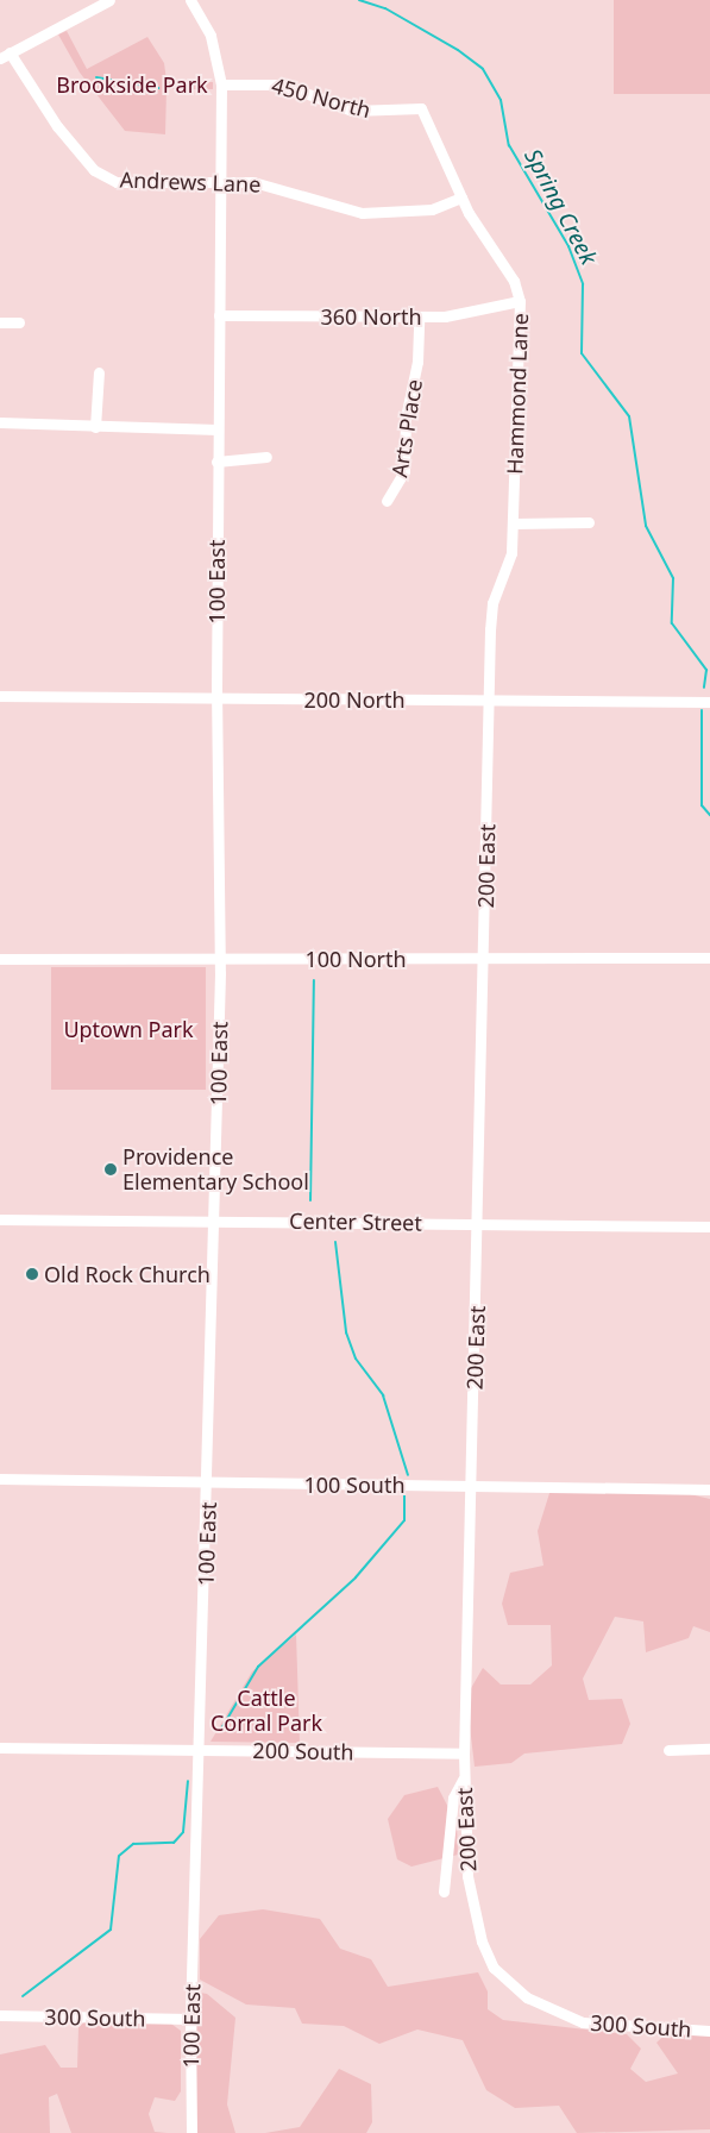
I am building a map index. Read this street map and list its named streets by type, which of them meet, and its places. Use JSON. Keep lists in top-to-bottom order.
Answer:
{
  "streets": {
    "street": [
      "450 North",
      "Andrews Lane",
      "360 North",
      "Hammond Lane",
      "Arts Place",
      "100 East",
      "200 North",
      "200 East",
      "100 North",
      "Center Street",
      "100 South",
      "200 South",
      "300 South"
    ]
  },
  "crossings": [
    ["450 North", "Hammond Lane"],
    ["450 North", "100 East"],
    ["Andrews Lane", "Hammond Lane"],
    ["Andrews Lane", "100 East"],
    ["360 North", "Hammond Lane"],
    ["360 North", "Arts Place"],
    ["360 North", "100 East"],
    ["Hammond Lane", "200 North"],
    ["Hammond Lane", "200 East"],
    ["100 East", "200 North"],
    ["100 East", "100 North"],
    ["100 East", "Center Street"],
    ["100 East", "100 South"],
    ["100 East", "200 South"],
    ["100 East", "300 South"],
    ["200 North", "200 East"],
    ["200 East", "100 North"],
    ["200 East", "Center Street"],
    ["200 East", "100 South"],
    ["200 East", "200 South"],
    ["200 East", "300 South"]
  ],
  "water": ["Spring Creek"],
  "parks": ["Brookside Park", "Uptown Park", "Cattle Corral Park"],
  "places": ["Providence Elementary School", "Old Rock Church"]
}
